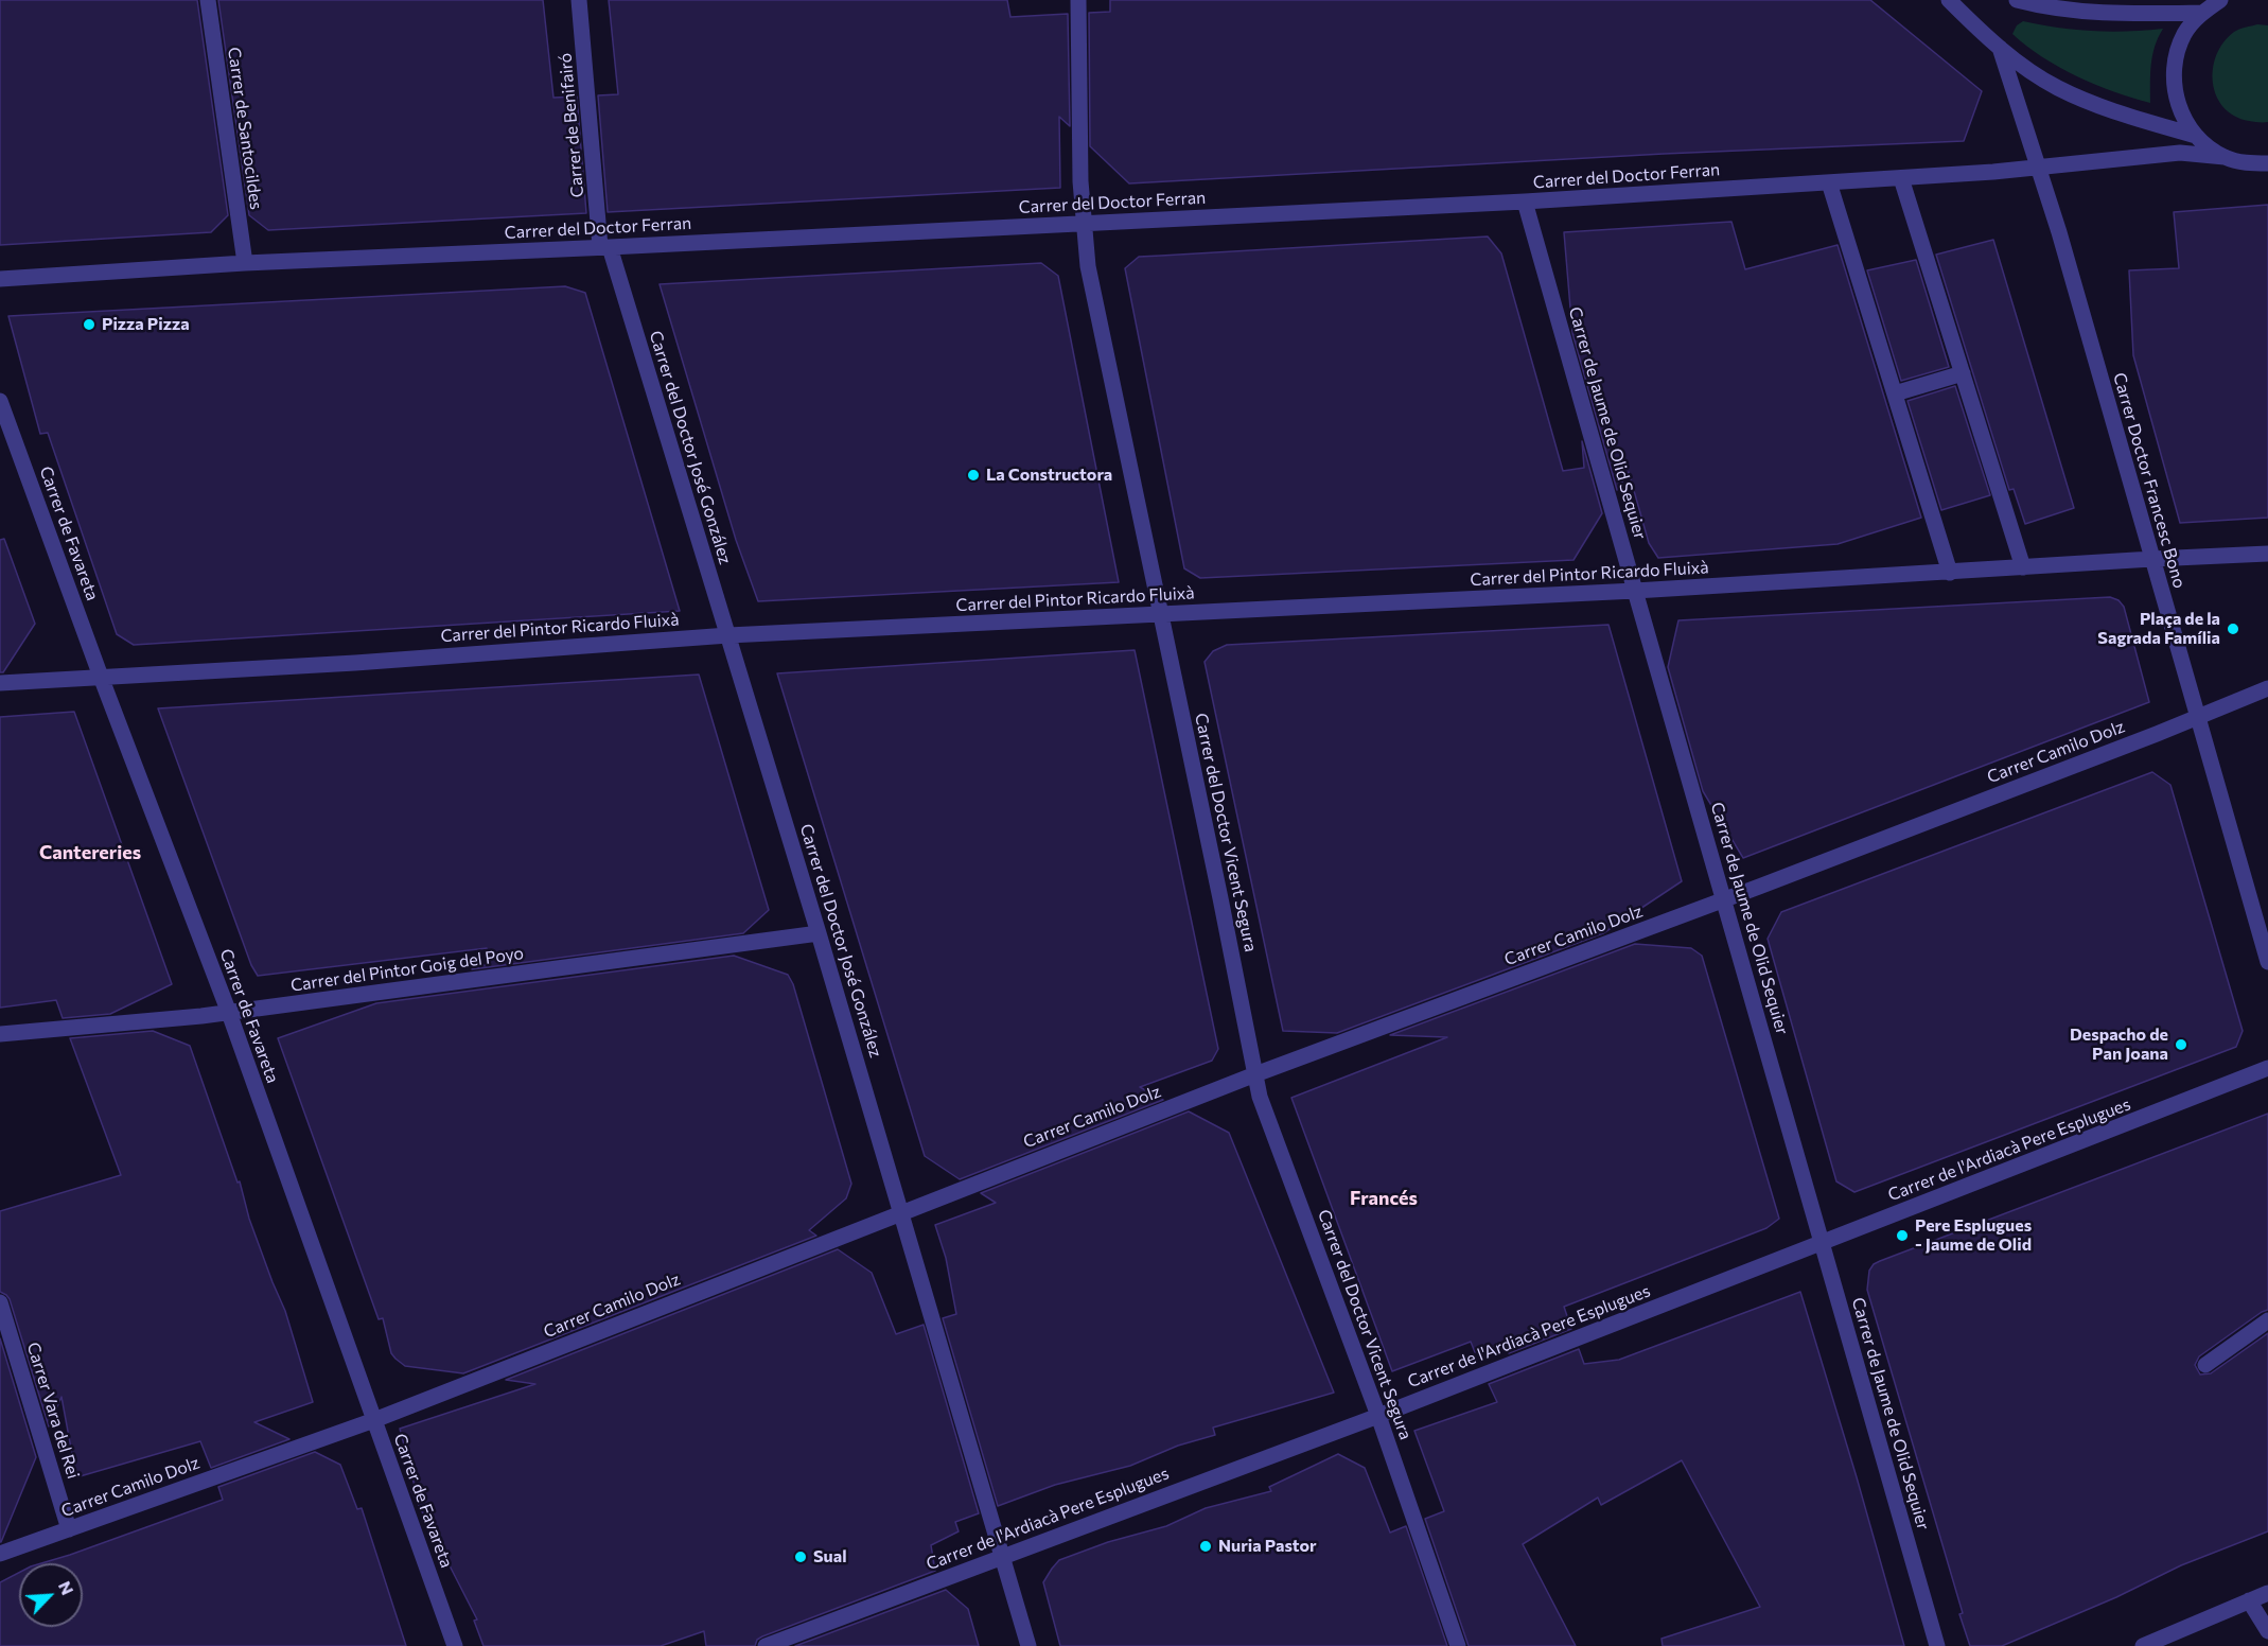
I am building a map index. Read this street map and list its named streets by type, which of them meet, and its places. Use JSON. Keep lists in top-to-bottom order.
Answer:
{
  "streets": {
    "street": [
      "Carrer de Benifairó",
      "Carrer de Santocildes",
      "Carrer del Doctor Ferran",
      "Carrer de Jaume de Olid Sequier",
      "Carrer del Doctor José González",
      "Carrer Doctor Francesc Bono",
      "Carrer de Favareta",
      "Carrer del Pintor Ricardo Fluixà",
      "Carrer Camilo Dolz",
      "Carrer del Doctor Vicent Segura",
      "Carrer del Pintor Goig del Poyo",
      "Carrer de l'Ardiacà Pere Esplugues",
      "Carrer Vara del Rei"
    ]
  },
  "crossings": [
    ["Carrer de Benifairó", "Carrer del Doctor Ferran"],
    ["Carrer de Benifairó", "Carrer del Doctor José González"],
    ["Carrer de Santocildes", "Carrer del Doctor Ferran"],
    ["Carrer del Doctor Ferran", "Carrer de Jaume de Olid Sequier"],
    ["Carrer del Doctor Ferran", "Carrer del Doctor José González"],
    ["Carrer del Doctor Ferran", "Carrer Doctor Francesc Bono"],
    ["Carrer del Doctor Ferran", "Carrer del Doctor Vicent Segura"],
    ["Carrer de Jaume de Olid Sequier", "Carrer del Pintor Ricardo Fluixà"],
    ["Carrer de Jaume de Olid Sequier", "Carrer Camilo Dolz"],
    ["Carrer de Jaume de Olid Sequier", "Carrer de l'Ardiacà Pere Esplugues"],
    ["Carrer del Doctor José González", "Carrer del Pintor Ricardo Fluixà"],
    ["Carrer del Doctor José González", "Carrer Camilo Dolz"],
    ["Carrer del Doctor José González", "Carrer del Pintor Goig del Poyo"],
    ["Carrer del Doctor José González", "Carrer de l'Ardiacà Pere Esplugues"],
    ["Carrer Doctor Francesc Bono", "Carrer del Pintor Ricardo Fluixà"],
    ["Carrer Doctor Francesc Bono", "Carrer Camilo Dolz"],
    ["Carrer de Favareta", "Carrer del Pintor Ricardo Fluixà"],
    ["Carrer de Favareta", "Carrer Camilo Dolz"],
    ["Carrer de Favareta", "Carrer del Pintor Goig del Poyo"],
    ["Carrer del Pintor Ricardo Fluixà", "Carrer del Doctor Vicent Segura"],
    ["Carrer Camilo Dolz", "Carrer del Doctor Vicent Segura"],
    ["Carrer Camilo Dolz", "Carrer Vara del Rei"],
    ["Carrer del Doctor Vicent Segura", "Carrer de l'Ardiacà Pere Esplugues"]
  ],
  "districts": ["Cantereries", "Francés"],
  "places": [
    "Pizza Pizza",
    "La Constructora",
    "Plaça de la Sagrada Família",
    "Despacho de Pan Joana",
    "Pere Esplugues - Jaume de Olid",
    "Nuria Pastor",
    "Sual"
  ],
  "north": "top right"
}
